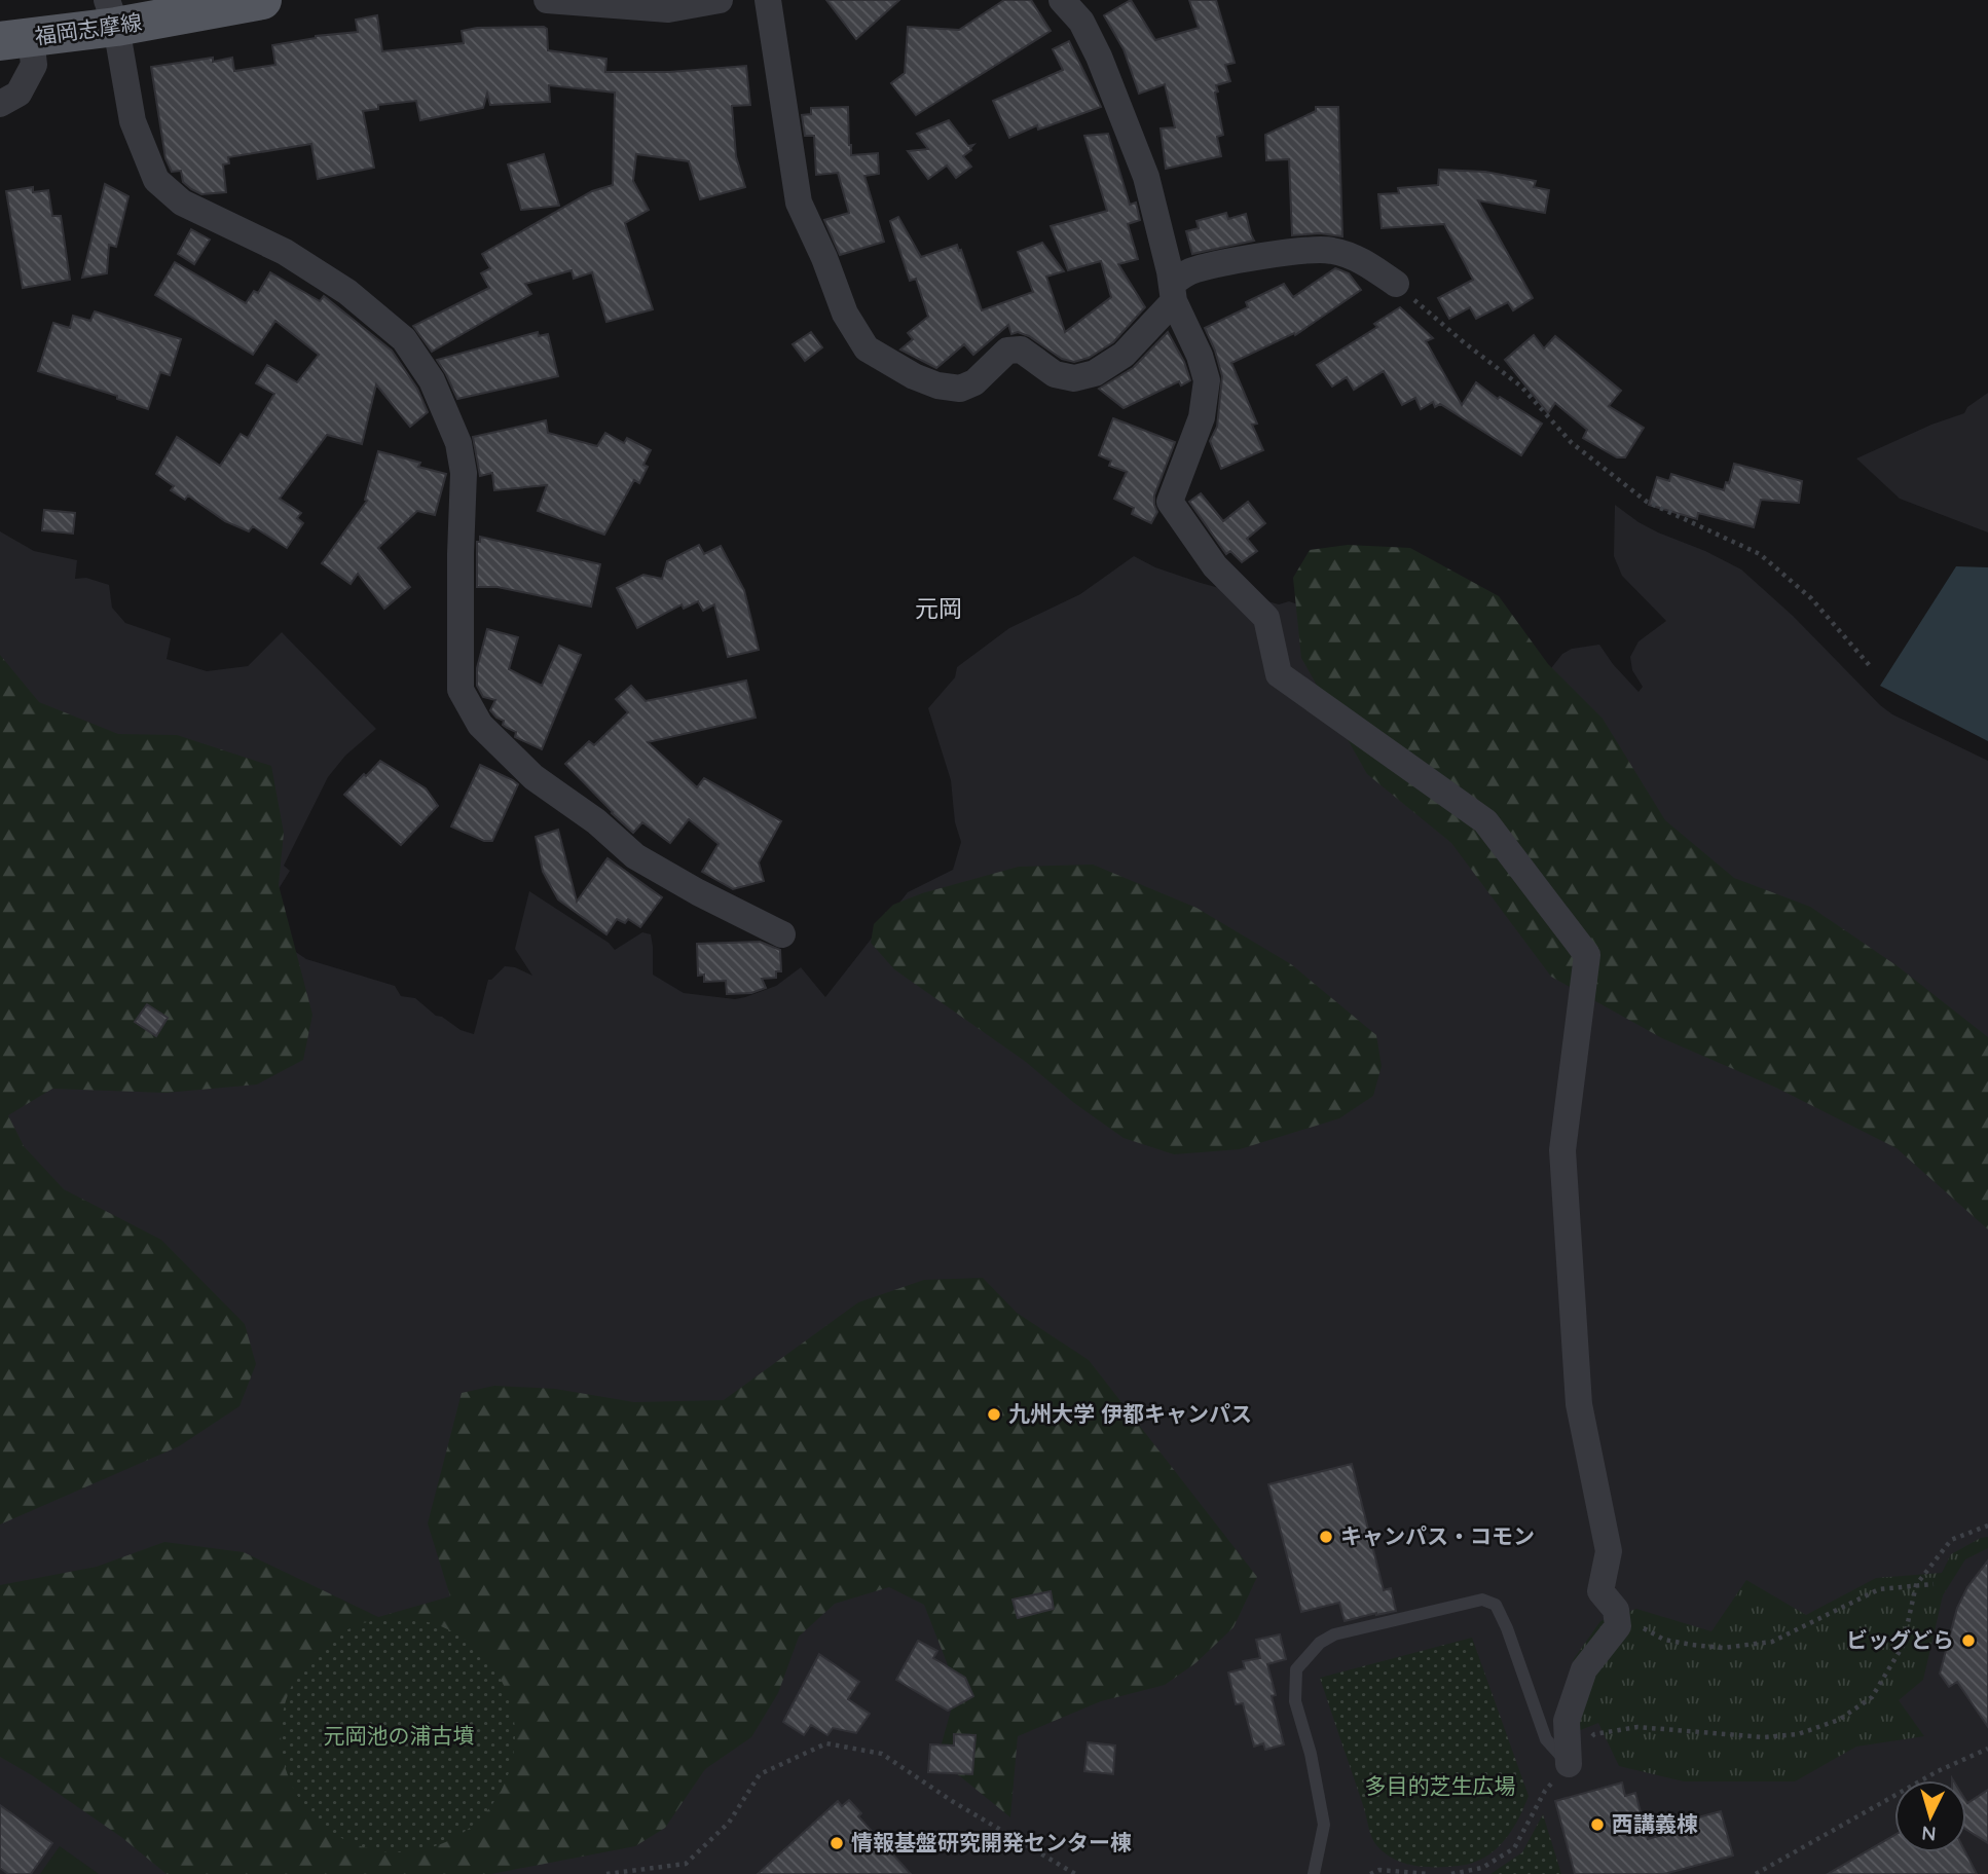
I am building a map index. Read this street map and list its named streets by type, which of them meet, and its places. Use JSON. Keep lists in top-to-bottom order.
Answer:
{
  "streets": {
    "main road": ["福岡志摩線"]
  },
  "districts": ["元岡"],
  "parks": ["元岡池の浦古墳", "多目的芝生広場"],
  "places": [
    "九州大学 伊都キャンパス",
    "キャンパス・コモン",
    "ビッグどら",
    "西講義棟",
    "情報基盤研究開発センター棟"
  ],
  "north": "bottom"
}
